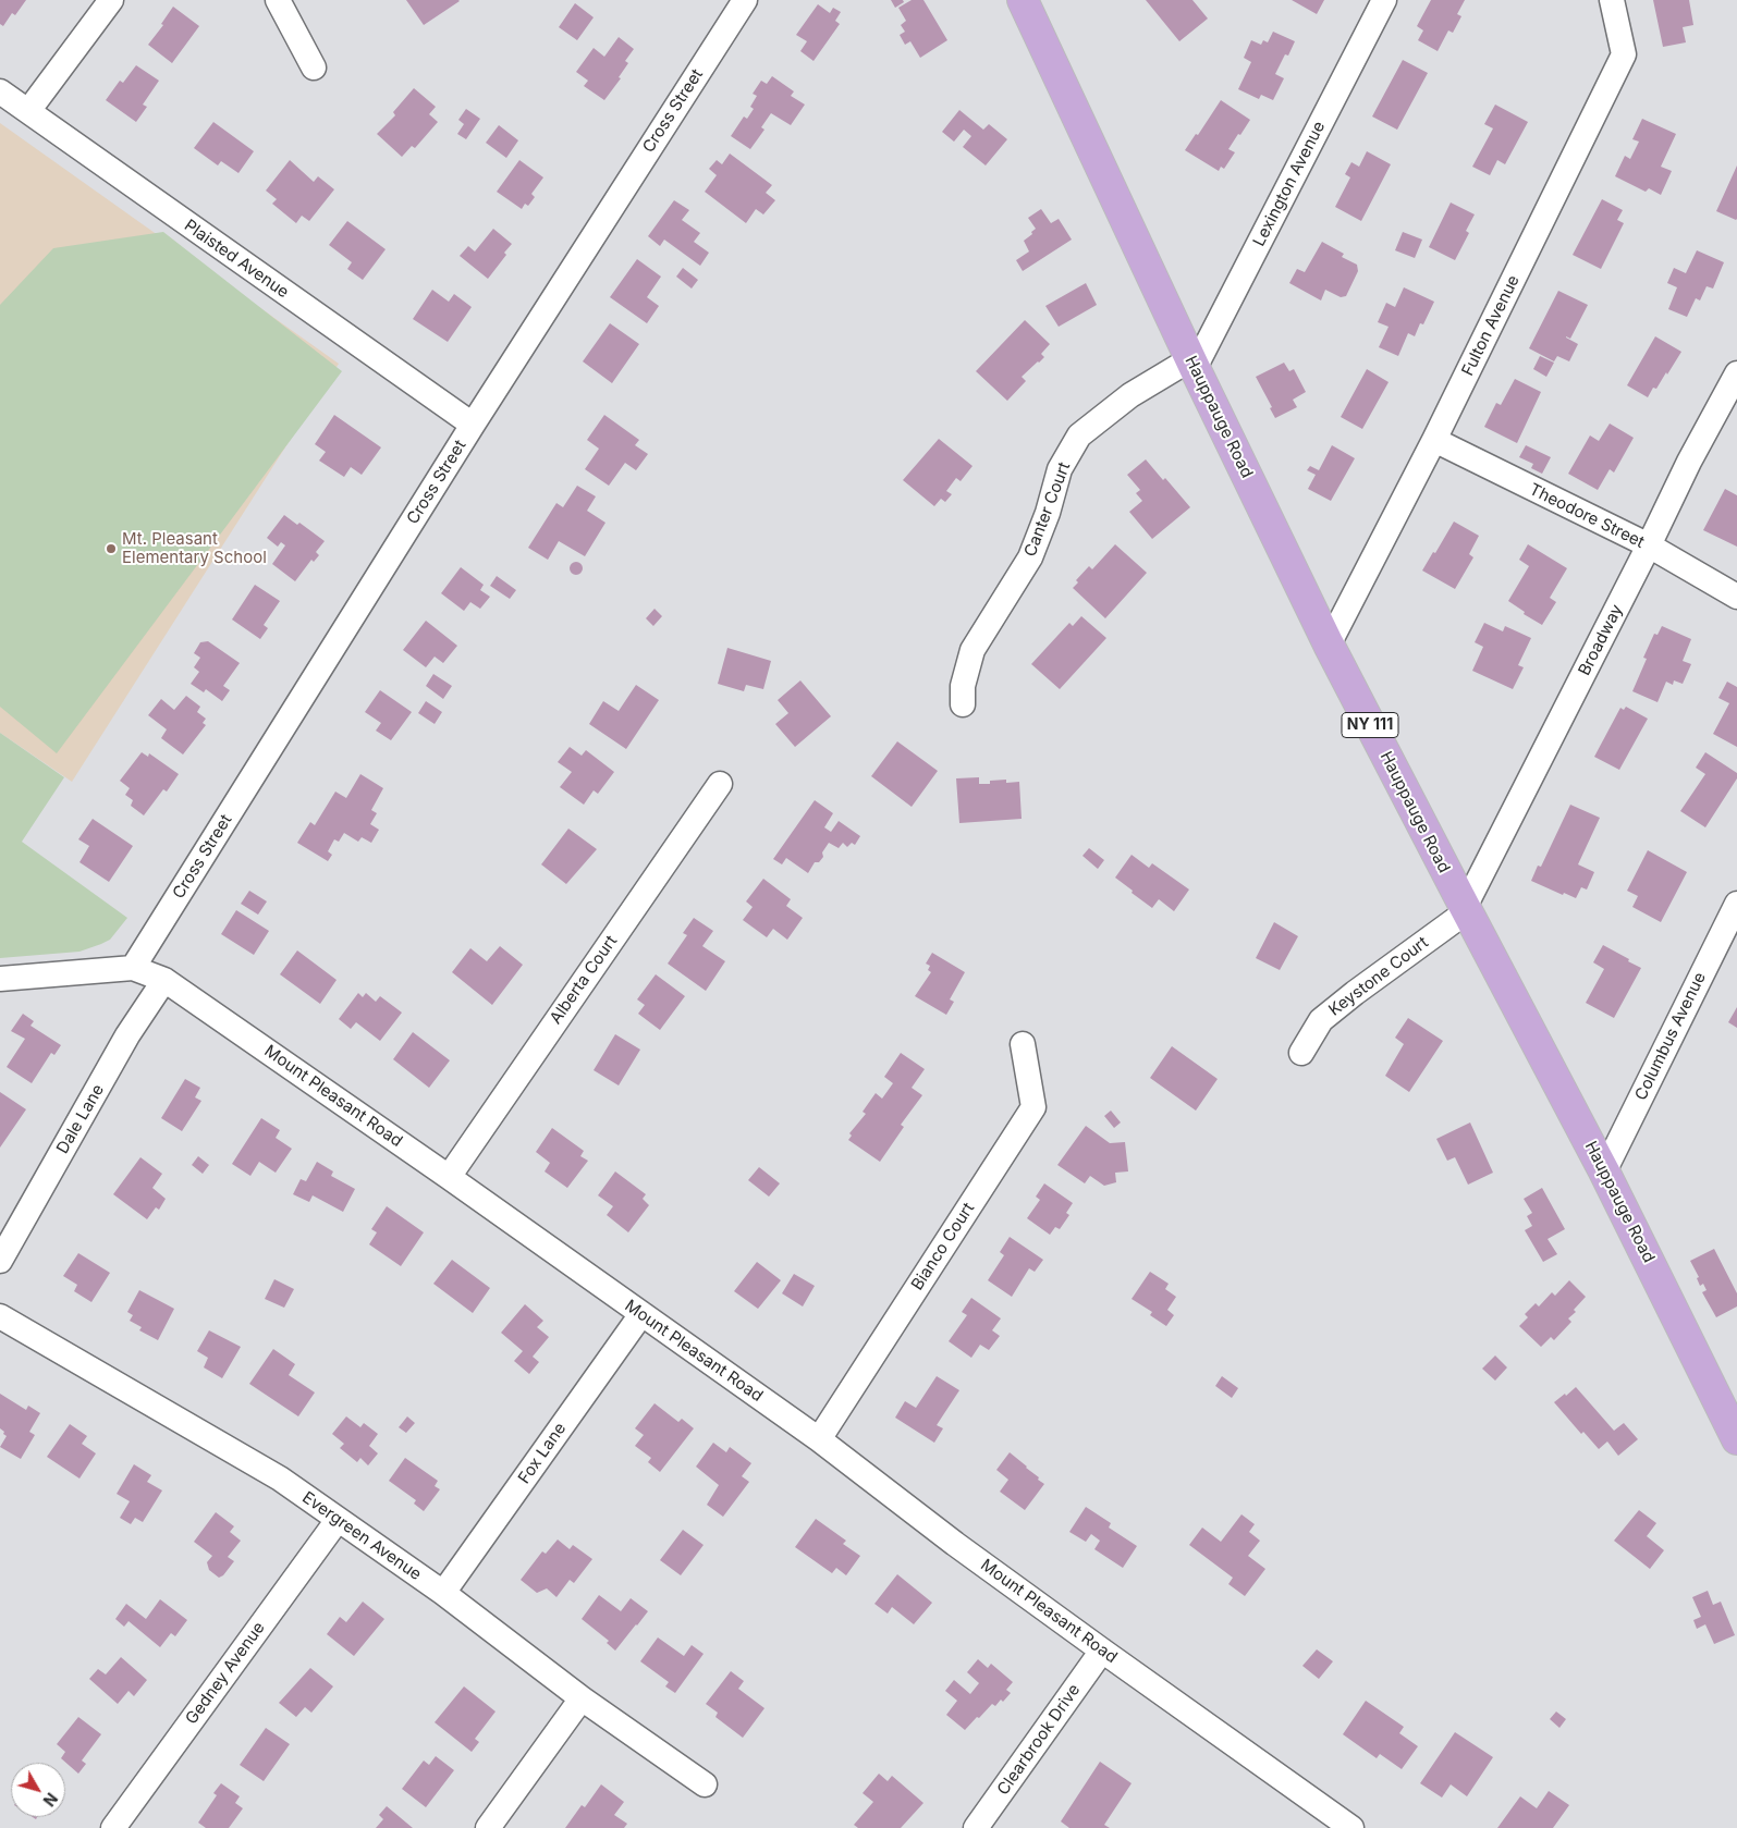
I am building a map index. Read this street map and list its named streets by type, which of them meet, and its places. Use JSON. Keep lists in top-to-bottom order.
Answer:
{
  "streets": {
    "main road": ["Hauppauge Road", "NY 111"],
    "street": [
      "Cross Street",
      "Lexington Avenue",
      "Plaisted Avenue",
      "Fulton Avenue",
      "Canter Court",
      "Theodore Street",
      "Broadway",
      "Keystone Court",
      "Alberta Court",
      "Columbus Avenue",
      "Mount Pleasant Road",
      "Dale Lane",
      "Bianco Court",
      "Fox Lane",
      "Evergreen Avenue",
      "Gedney Avenue",
      "Clearbrook Drive"
    ]
  },
  "crossings": [
    ["Cross Street", "Plaisted Avenue"],
    ["Cross Street", "Mount Pleasant Road"],
    ["Lexington Avenue", "Hauppauge Road"],
    ["Lexington Avenue", "Canter Court"],
    ["Fulton Avenue", "Hauppauge Road"],
    ["Fulton Avenue", "Theodore Street"],
    ["Hauppauge Road", "Canter Court"],
    ["Hauppauge Road", "Broadway"],
    ["Hauppauge Road", "Keystone Court"],
    ["Hauppauge Road", "Columbus Avenue"],
    ["Theodore Street", "Broadway"],
    ["Broadway", "Keystone Court"],
    ["Alberta Court", "Mount Pleasant Road"],
    ["Mount Pleasant Road", "Dale Lane"],
    ["Mount Pleasant Road", "Bianco Court"],
    ["Mount Pleasant Road", "Fox Lane"],
    ["Mount Pleasant Road", "Clearbrook Drive"],
    ["Fox Lane", "Evergreen Avenue"],
    ["Evergreen Avenue", "Gedney Avenue"]
  ],
  "places": ["Mt. Pleasant Elementary School"],
  "north": "bottom right"
}
